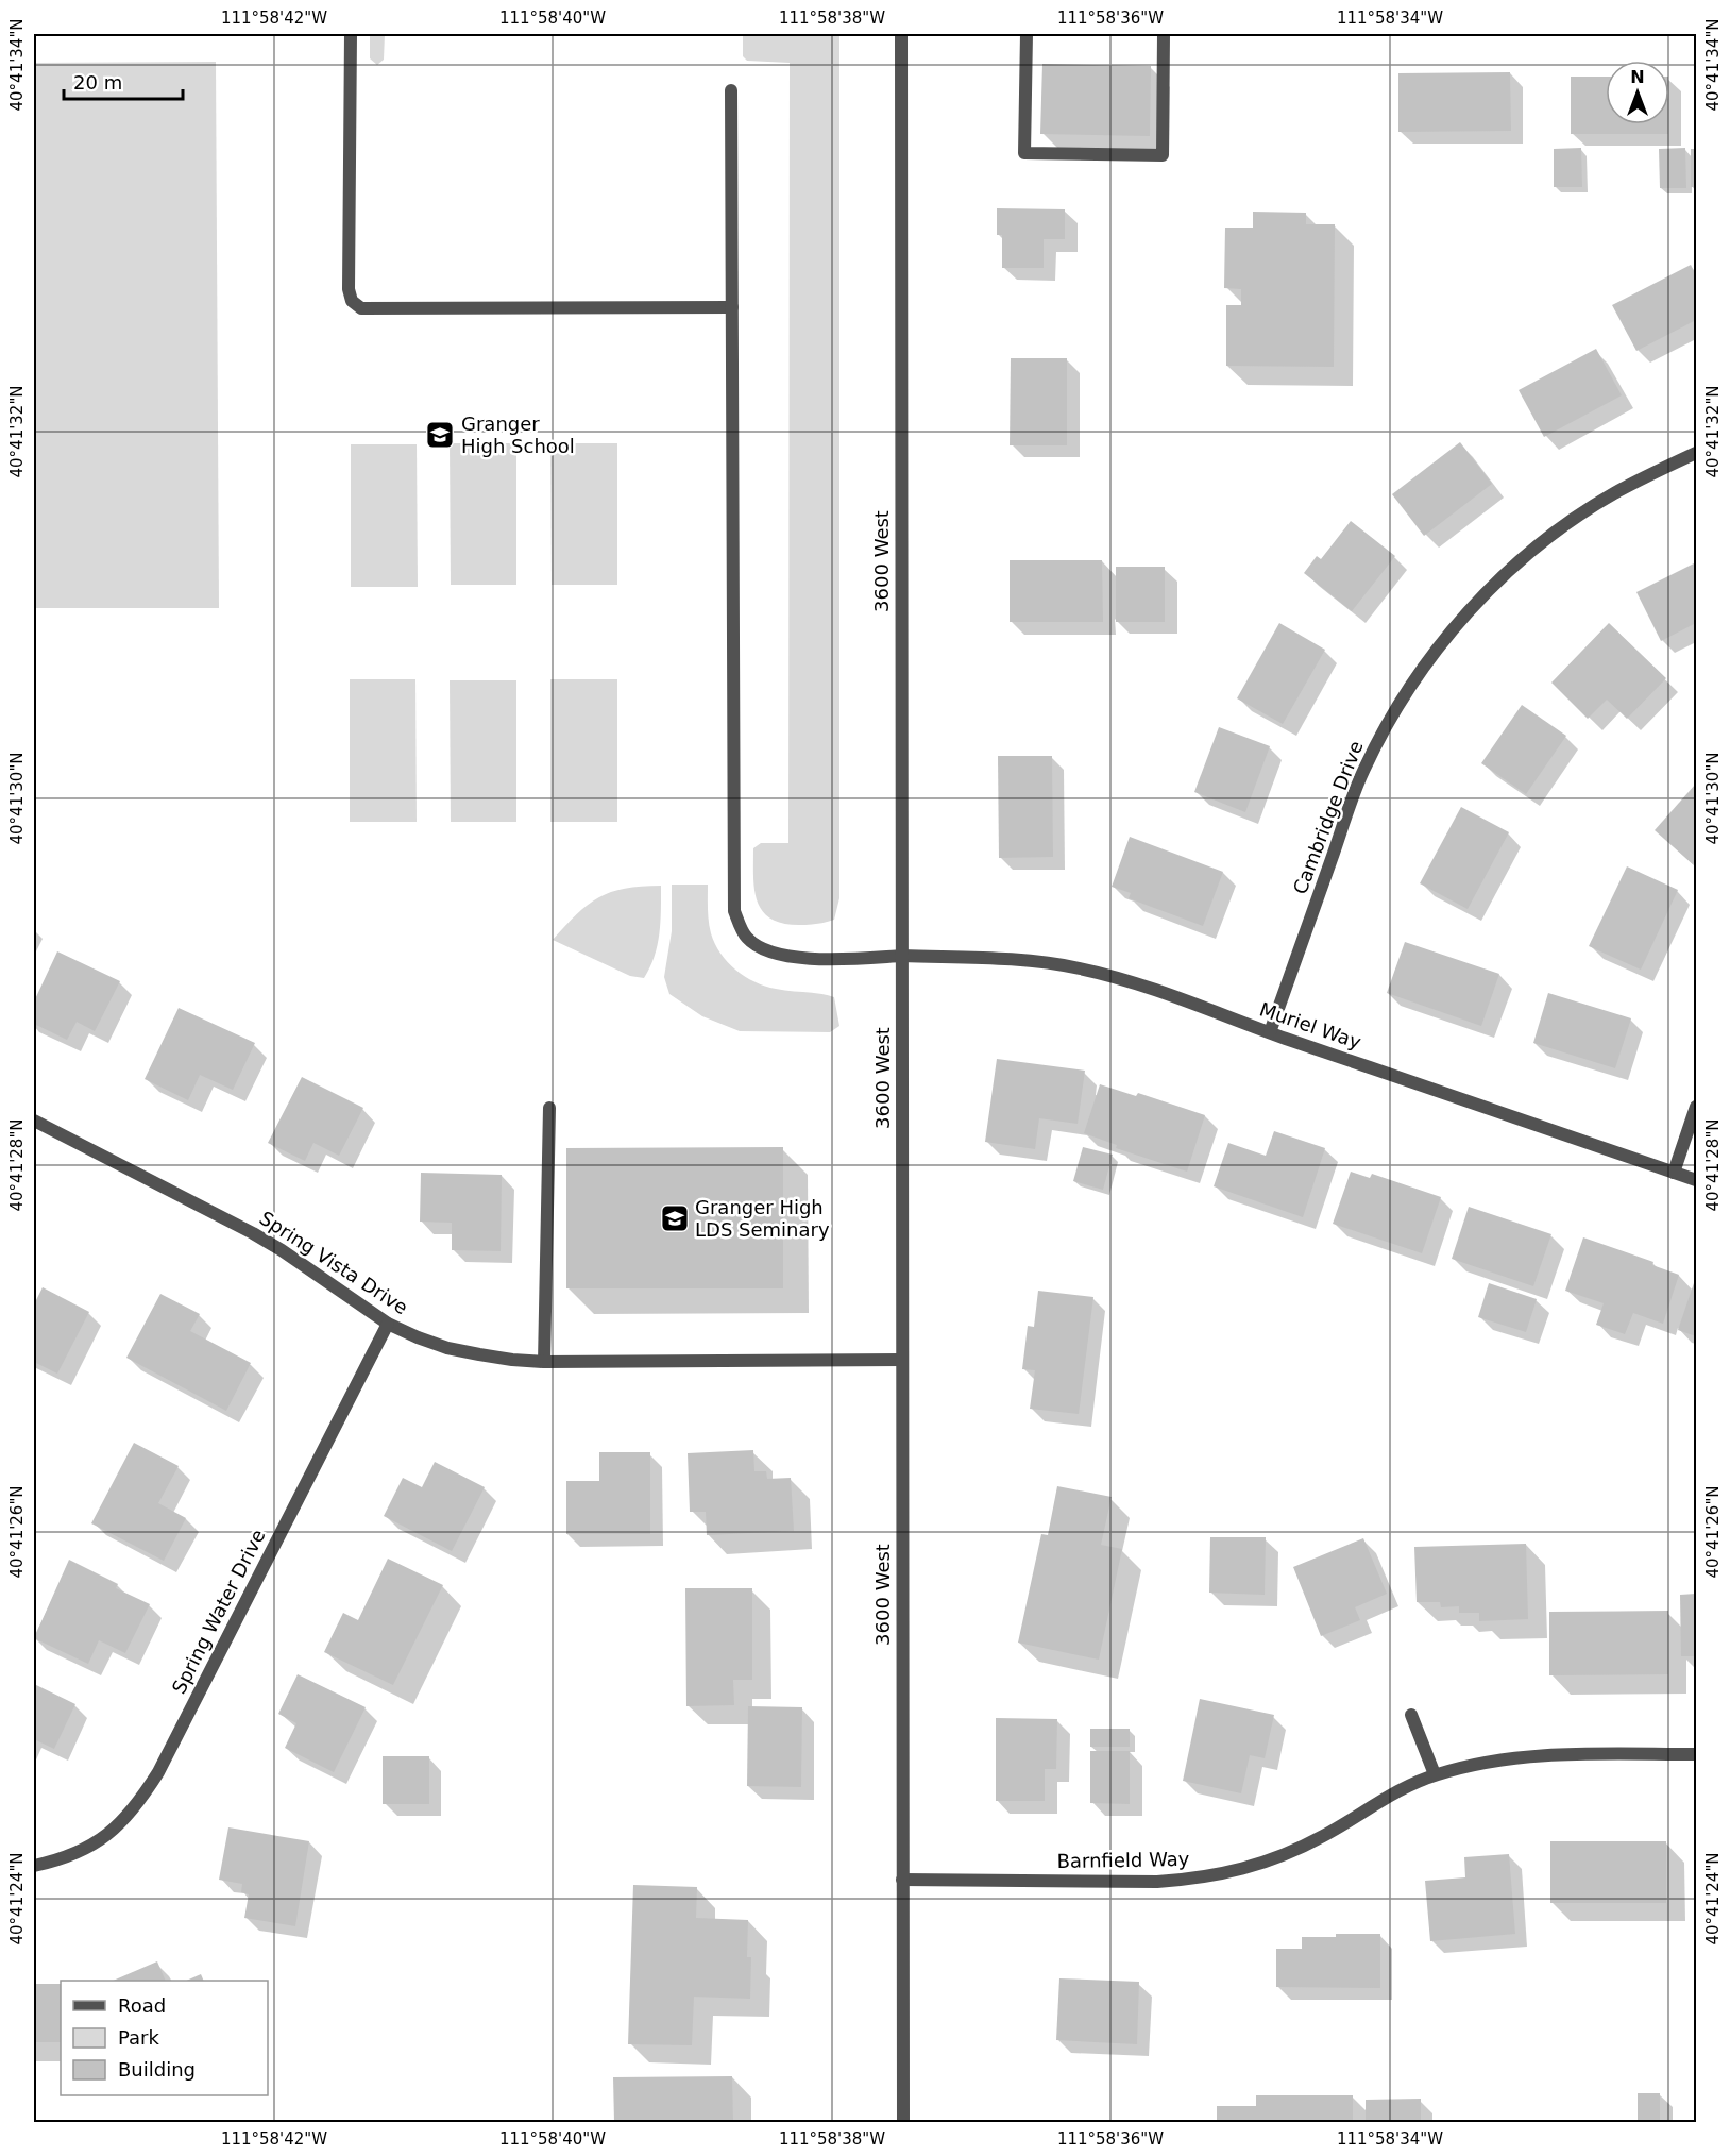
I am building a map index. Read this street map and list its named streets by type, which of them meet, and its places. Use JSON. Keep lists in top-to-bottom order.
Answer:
{
  "streets": {
    "street": [
      "3600 West",
      "Cambridge Drive",
      "Muriel Way",
      "Spring Vista Drive",
      "Spring Water Drive",
      "Barnfield Way"
    ]
  },
  "crossings": [
    ["3600 West", "Muriel Way"],
    ["3600 West", "Spring Vista Drive"],
    ["3600 West", "Barnfield Way"],
    ["Cambridge Drive", "Muriel Way"],
    ["Spring Vista Drive", "Spring Water Drive"]
  ],
  "places": {
    "school or university": ["Granger High School", "Granger High LDS Seminary"]
  },
  "legend": ["Road", "Park", "Building"],
  "scale_bar": "20 m",
  "north": "top",
  "coordinates": [
    "111°58'42\"W",
    "111°58'40\"W",
    "111°58'38\"W",
    "111°58'36\"W",
    "111°58'34\"W",
    "40°41'34\"N",
    "40°41'32\"N",
    "40°41'30\"N",
    "40°41'28\"N",
    "40°41'26\"N",
    "40°41'24\"N"
  ]
}
